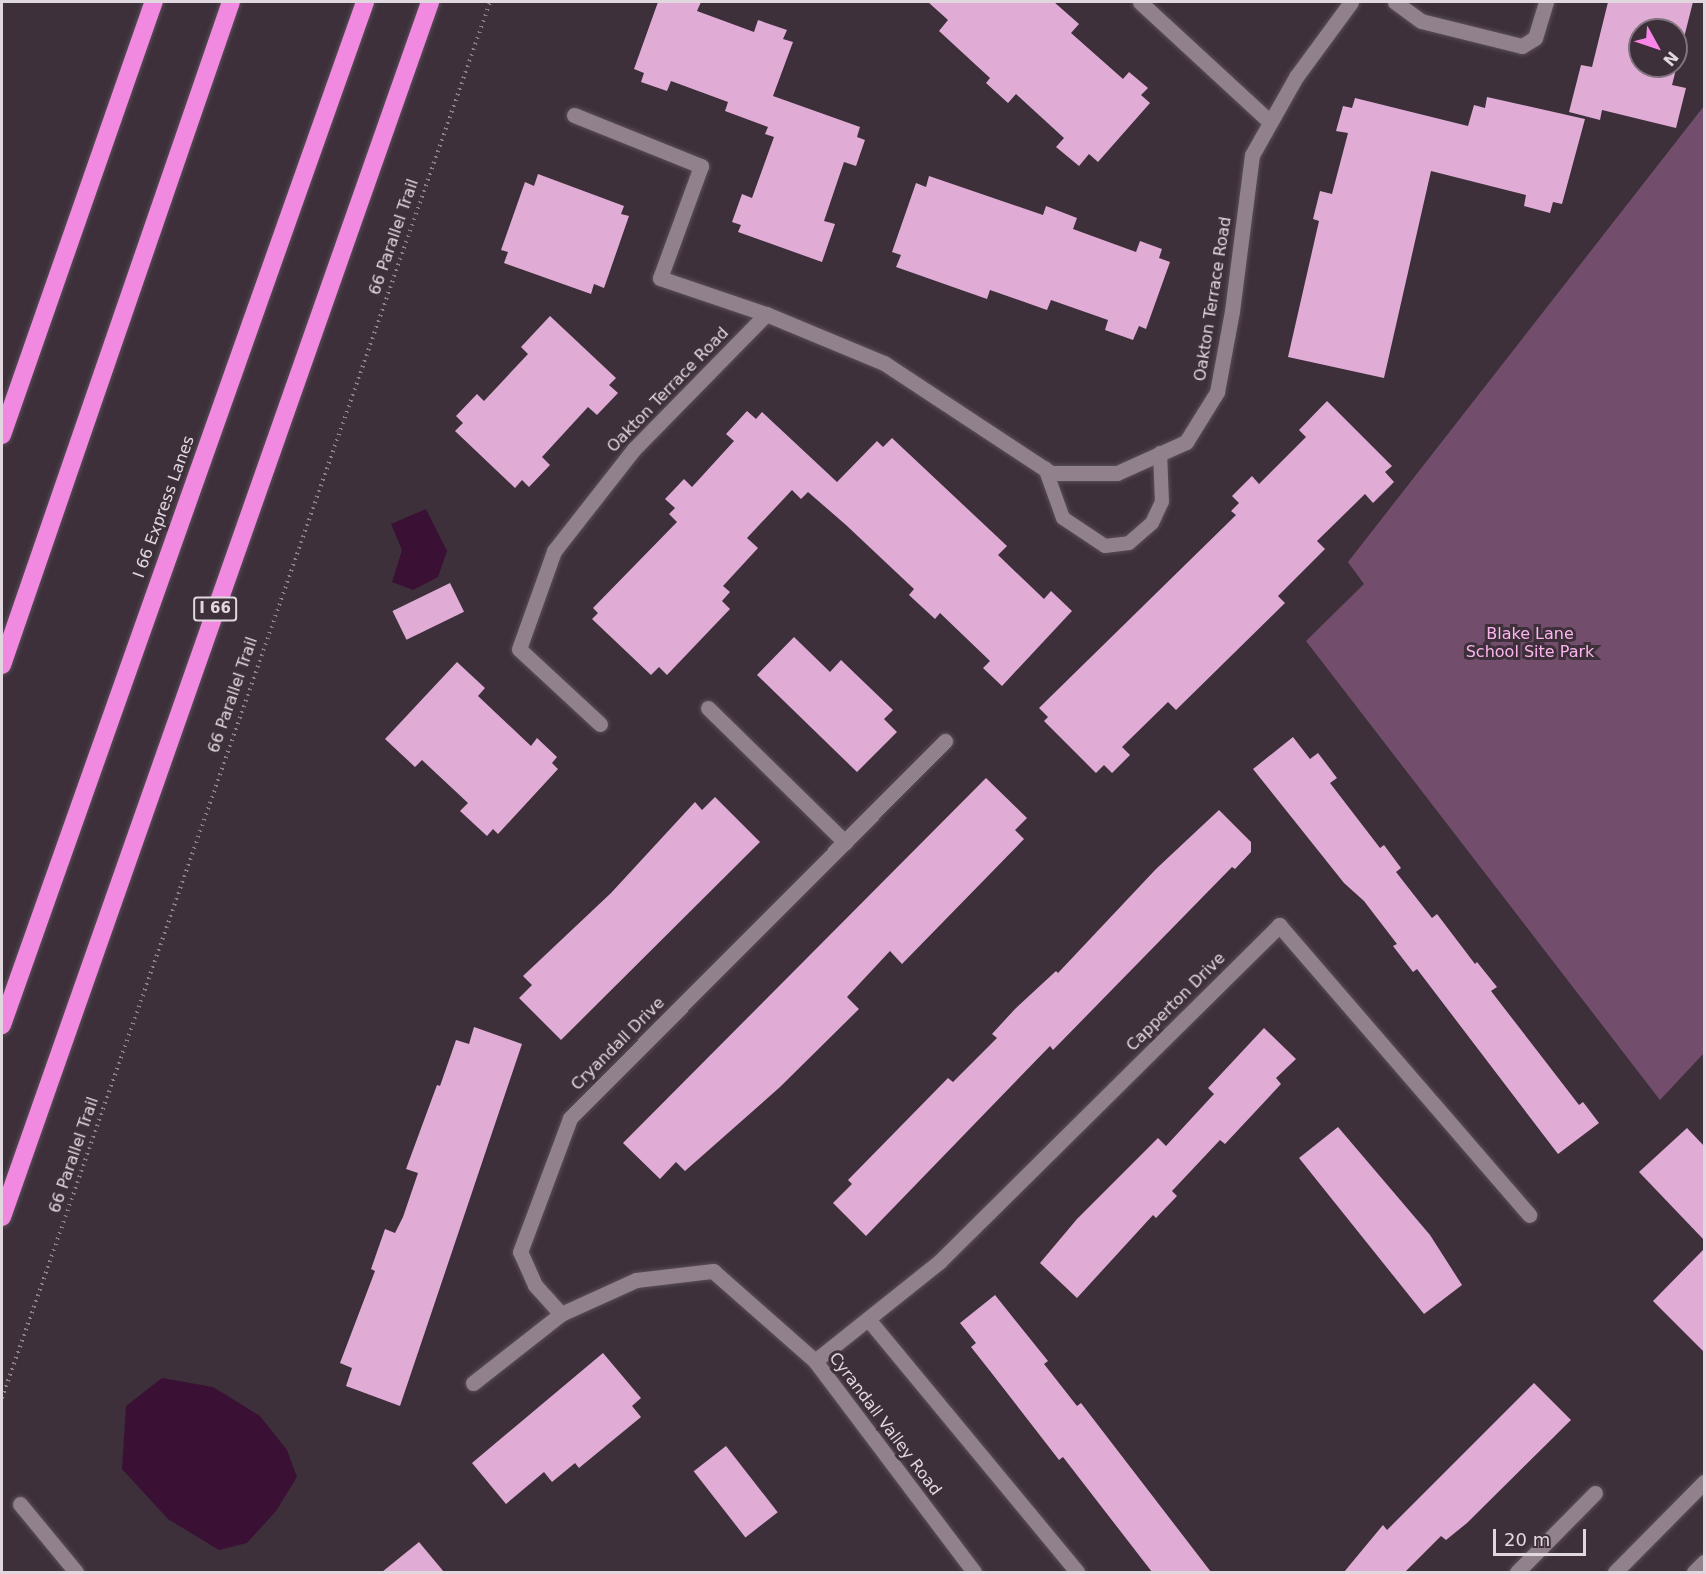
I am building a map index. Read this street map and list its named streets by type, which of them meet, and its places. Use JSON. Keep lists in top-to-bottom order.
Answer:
{
  "streets": {
    "highway": ["I 66 Express Lanes", "I 66"],
    "street": [
      "Oakton Terrace Road",
      "Capperton Drive",
      "Cryandall Drive",
      "Cyrandall Valley Road"
    ],
    "path": ["66 Parallel Trail"]
  },
  "crossings": [
    ["Capperton Drive", "Cyrandall Valley Road"],
    ["Cryandall Drive", "Cyrandall Valley Road"]
  ],
  "parks": ["Blake Lane School Site Park"],
  "scale_bar": "20 m",
  "north": "bottom right"
}
